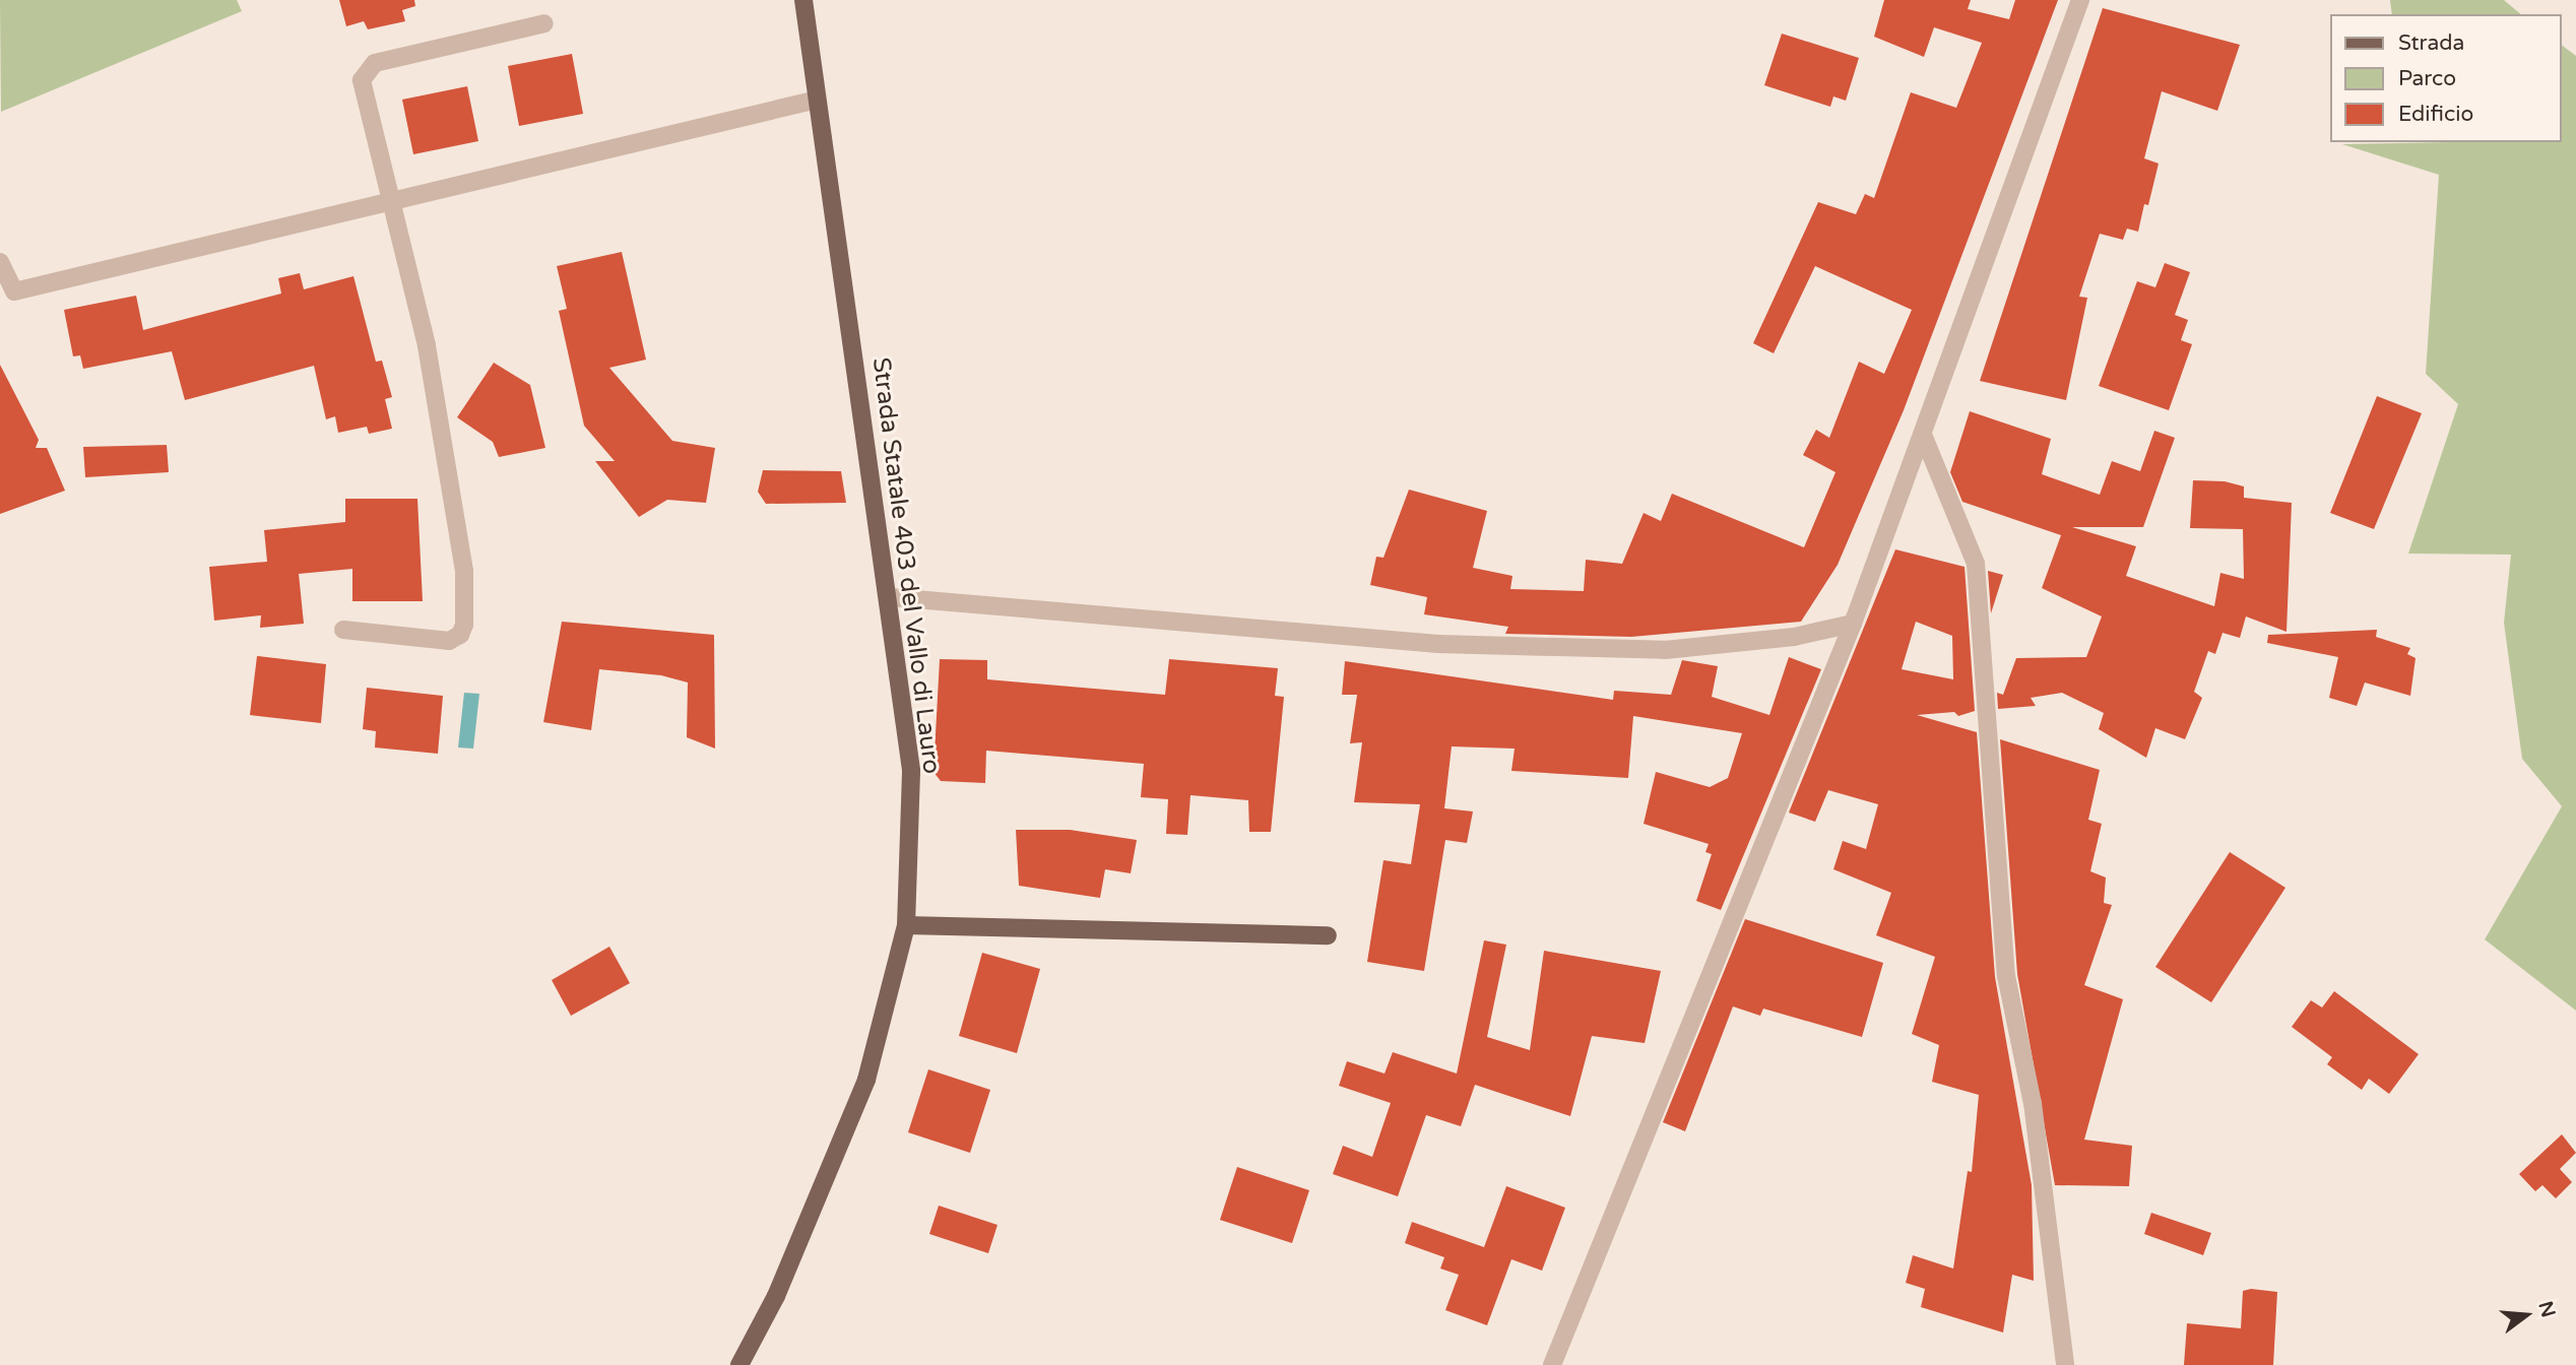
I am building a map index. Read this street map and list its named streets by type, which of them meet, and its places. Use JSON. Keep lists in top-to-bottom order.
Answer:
{
  "streets": {
    "main road": ["Strada Statale 403 del Vallo di Lauro"]
  },
  "legend": ["Strada", "Parco", "Edificio"],
  "north": "right"
}
